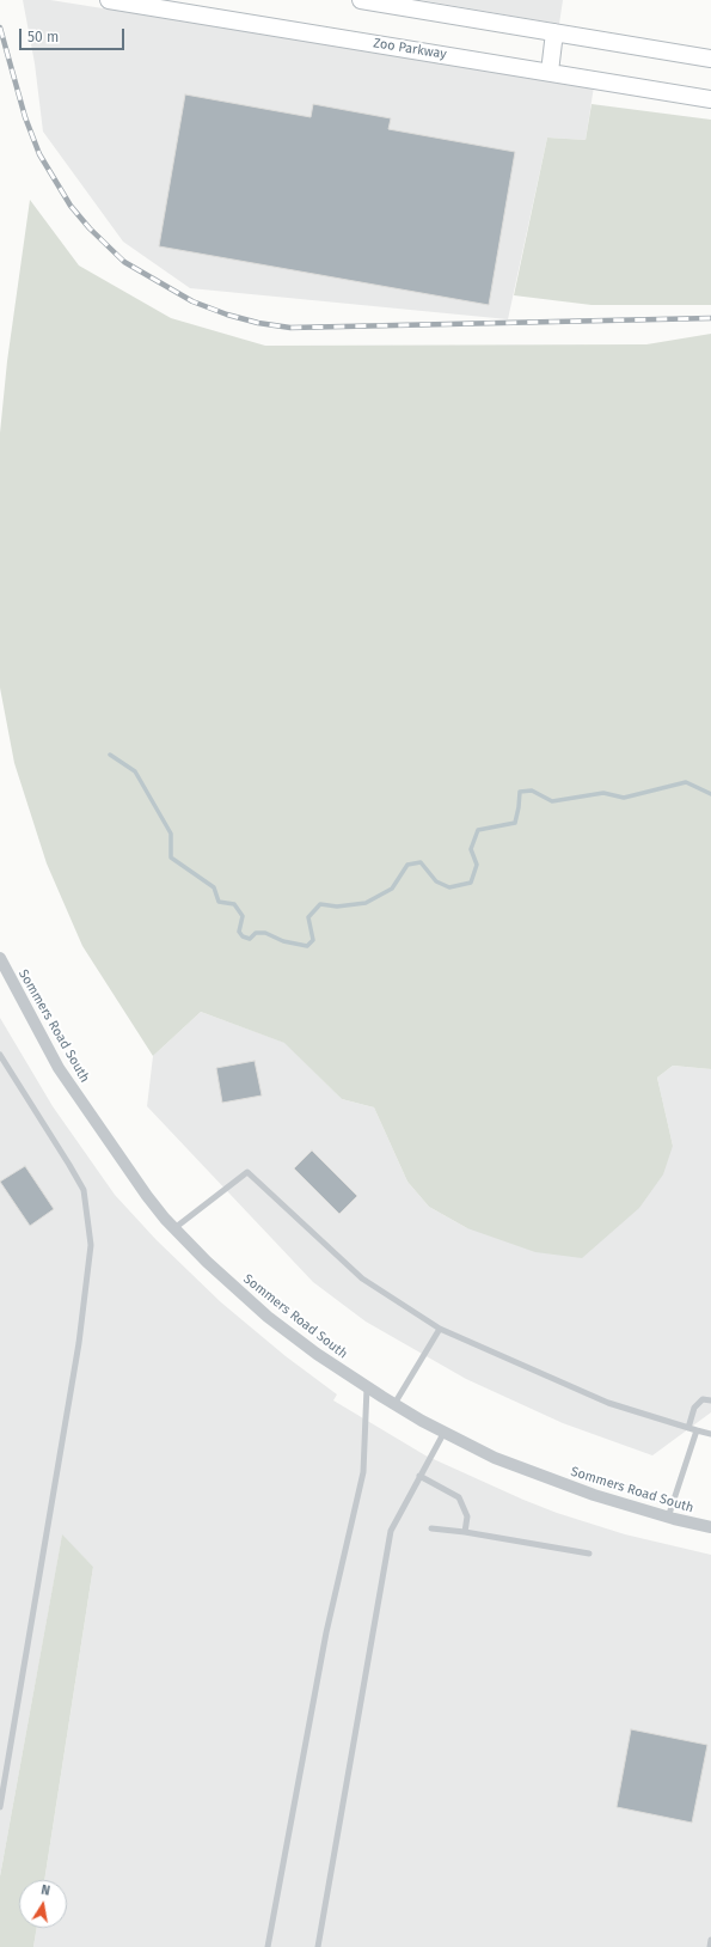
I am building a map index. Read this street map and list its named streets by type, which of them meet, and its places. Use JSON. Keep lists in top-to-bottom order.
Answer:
{
  "streets": {
    "main road": ["Zoo Parkway"],
    "street": ["Sommers Road South"]
  },
  "scale_bar": "50 m",
  "north": "top"
}
